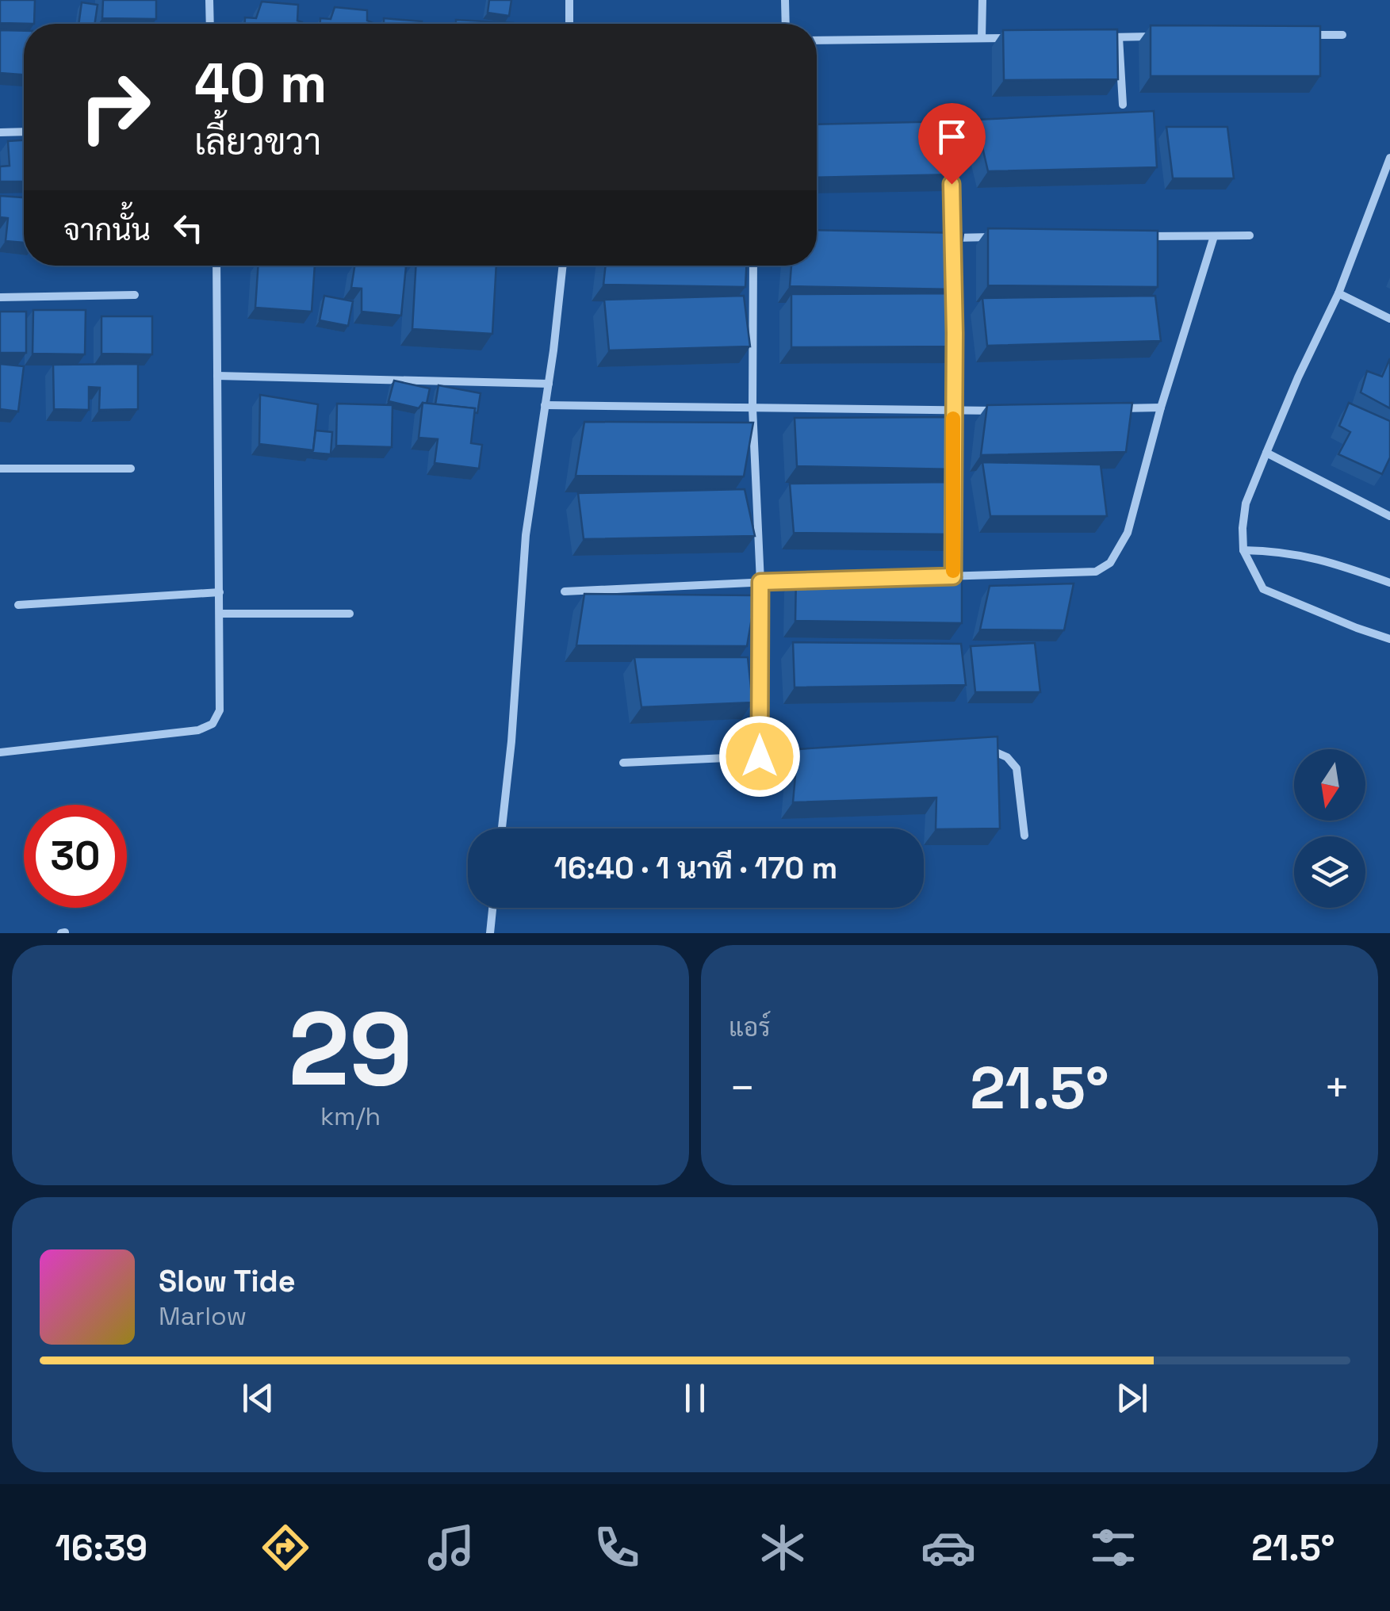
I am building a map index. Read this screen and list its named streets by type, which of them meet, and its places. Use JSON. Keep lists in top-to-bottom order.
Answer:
{
  "north": "bottom",
  "page": {
    "turn": ["40 m", "เลี้ยวขวา"],
    "then": "จากนั้น",
    "limit": "30",
    "trip": "16:40 · 1 นาที · 170 m",
    "tile": [
      ["29", "km/h"],
      "แอร์"
    ],
    "heat": ["−", "21.5°", "+"],
    "song": ["Slow Tide", "Marlow"],
    "tabs": ["16:39", "21.5°"]
  }
}
